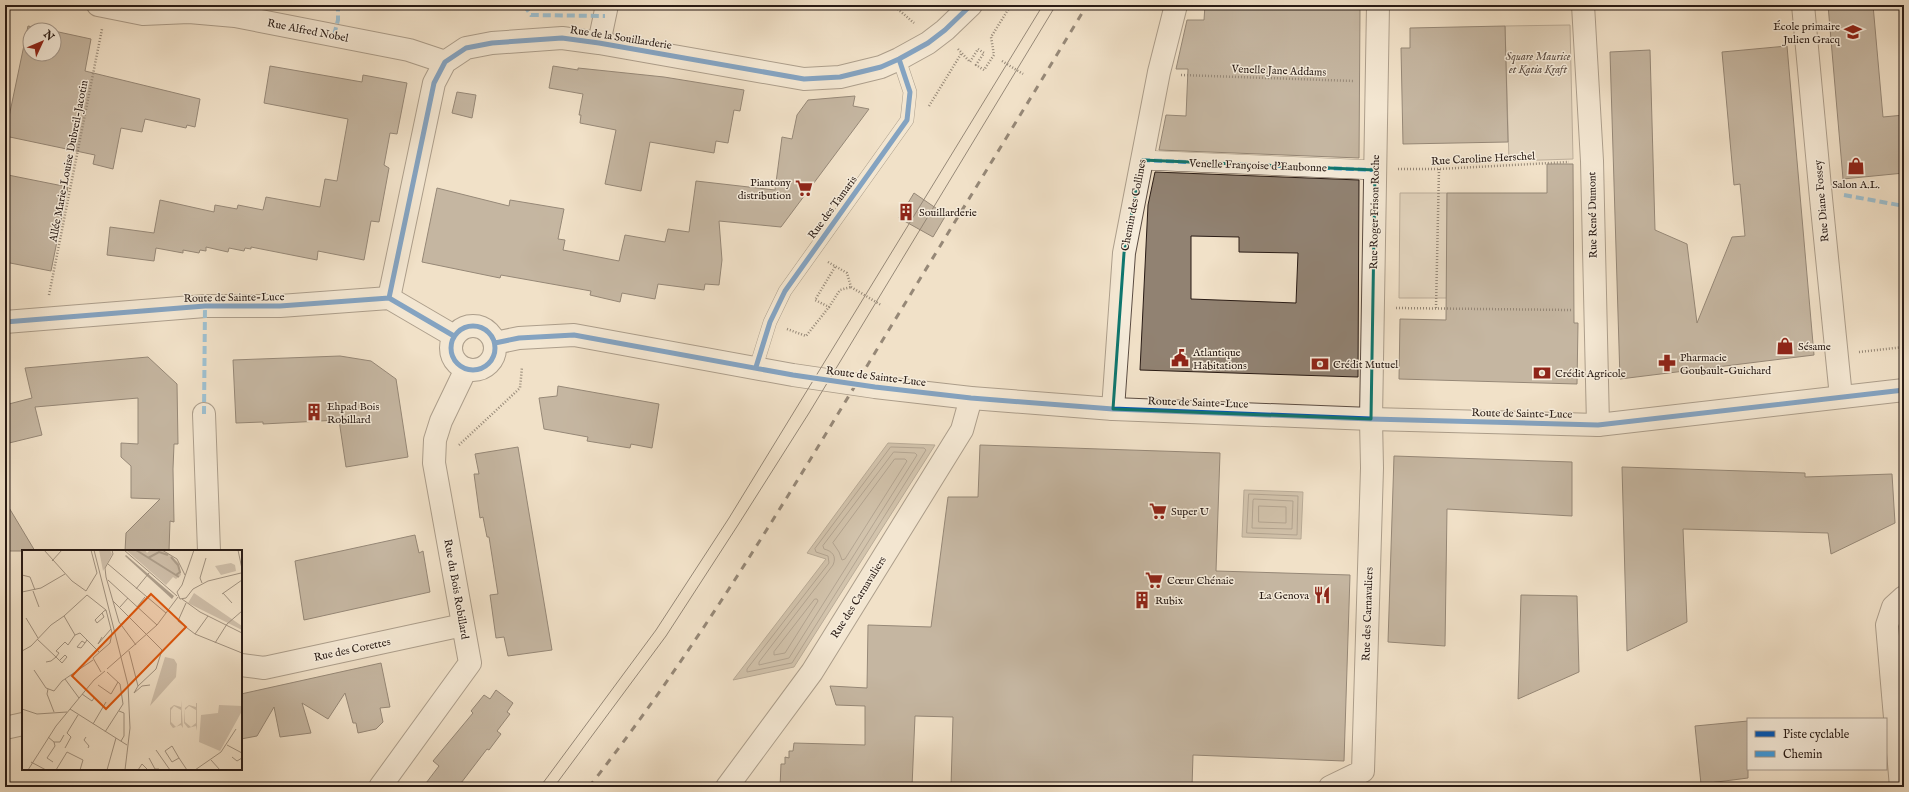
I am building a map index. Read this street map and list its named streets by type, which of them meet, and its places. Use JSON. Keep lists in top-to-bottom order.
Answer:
{
  "streets": {
    "street": [
      "Rue Alfred Nobel",
      "Rue de la Souillarderie",
      "Venelle Françoise d'Eaubonne",
      "Rue Diane Fossey",
      "Chemin des Collines",
      "Rue Roger Frison Roche",
      "Rue René Dumont",
      "Route de Sainte-Luce",
      "Rue du Bois Robillard",
      "Rue des Carnavaliers",
      "Rue des Corettes"
    ],
    "lane": ["Rue des Tamaris"],
    "path": ["Venelle Jane Addams", "Rue Caroline Herschel", "Allée Marie-Louise Dubreil-Jacotin"]
  },
  "crossings": [
    ["Rue Alfred Nobel", "Rue de la Souillarderie"],
    ["Rue Alfred Nobel", "Allée Marie-Louise Dubreil-Jacotin"],
    ["Rue de la Souillarderie", "Rue des Tamaris"],
    ["Rue de la Souillarderie", "Route de Sainte-Luce"],
    ["Venelle Jane Addams", "Rue Roger Frison Roche"],
    ["Rue Caroline Herschel", "Venelle Françoise d'Eaubonne"],
    ["Rue Caroline Herschel", "Rue Roger Frison Roche"],
    ["Rue Caroline Herschel", "Rue René Dumont"],
    ["Allée Marie-Louise Dubreil-Jacotin", "Route de Sainte-Luce"],
    ["Venelle Françoise d'Eaubonne", "Chemin des Collines"],
    ["Venelle Françoise d'Eaubonne", "Rue Roger Frison Roche"],
    ["Rue Diane Fossey", "Route de Sainte-Luce"],
    ["Chemin des Collines", "Route de Sainte-Luce"],
    ["Rue des Tamaris", "Route de Sainte-Luce"],
    ["Rue Roger Frison Roche", "Route de Sainte-Luce"],
    ["Rue Roger Frison Roche", "Rue des Carnavaliers"],
    ["Rue René Dumont", "Route de Sainte-Luce"],
    ["Route de Sainte-Luce", "Rue du Bois Robillard"],
    ["Route de Sainte-Luce", "Rue des Carnavaliers"],
    ["Rue du Bois Robillard", "Rue des Corettes"]
  ],
  "parks": ["Square Maurice et Katia Kraft"],
  "places": {
    "school or university": ["École primaire Julien Gracq"],
    "shop": ["Salon A.L.", "Sésame"],
    "supermarket": ["Piantony distribution", "Super U", "Cœur Chénaie"],
    "building": ["Souillarderie", "Ehpad Bois Robillard", "Rubix"],
    "public building": ["Atlantique Habitations"],
    "pharmacy": ["Pharmacie Goubault-Guichard"],
    "bank": ["Crédit Mutuel", "Crédit Agricole"],
    "restaurant": ["La Genova"]
  },
  "legend": ["Piste cyclable", "Chemin"],
  "north": "top right"
}
